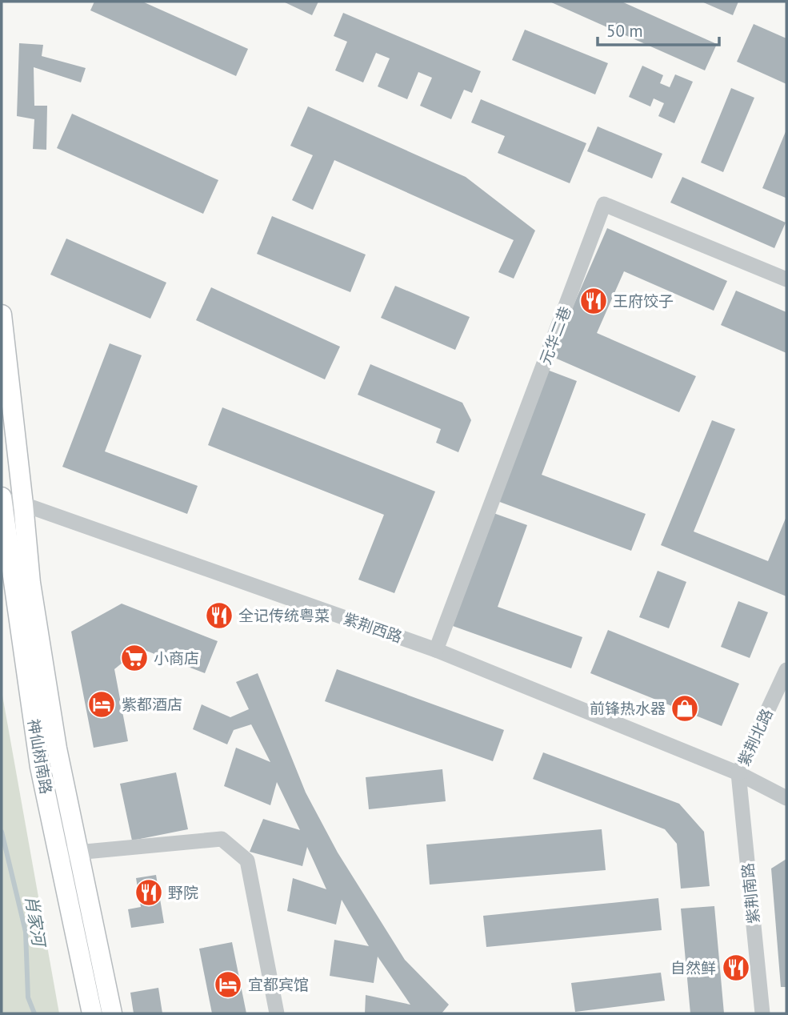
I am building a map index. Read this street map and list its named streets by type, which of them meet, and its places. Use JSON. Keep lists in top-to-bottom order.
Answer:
{
  "streets": {
    "main road": ["神仙树南路"],
    "street": [
      "元华二巷",
      "紫荆西路",
      "紫荆北路",
      "紫荆南路"
    ]
  },
  "crossings": [
    ["元华二巷", "紫荆西路"],
    ["紫荆西路", "紫荆北路"],
    ["紫荆西路", "神仙树南路"],
    ["紫荆西路", "紫荆南路"],
    ["紫荆北路", "紫荆南路"]
  ],
  "water": ["肖家河"],
  "places": {
    "restaurant": [
      "王府饺子",
      "全记传统粤菜",
      "野院",
      "自然鲜"
    ],
    "supermarket": ["小商店"],
    "hotel": ["紫都酒店", "宜都宾馆"],
    "shop": ["前锋热水器"]
  },
  "scale_bar": "50 m"
}
